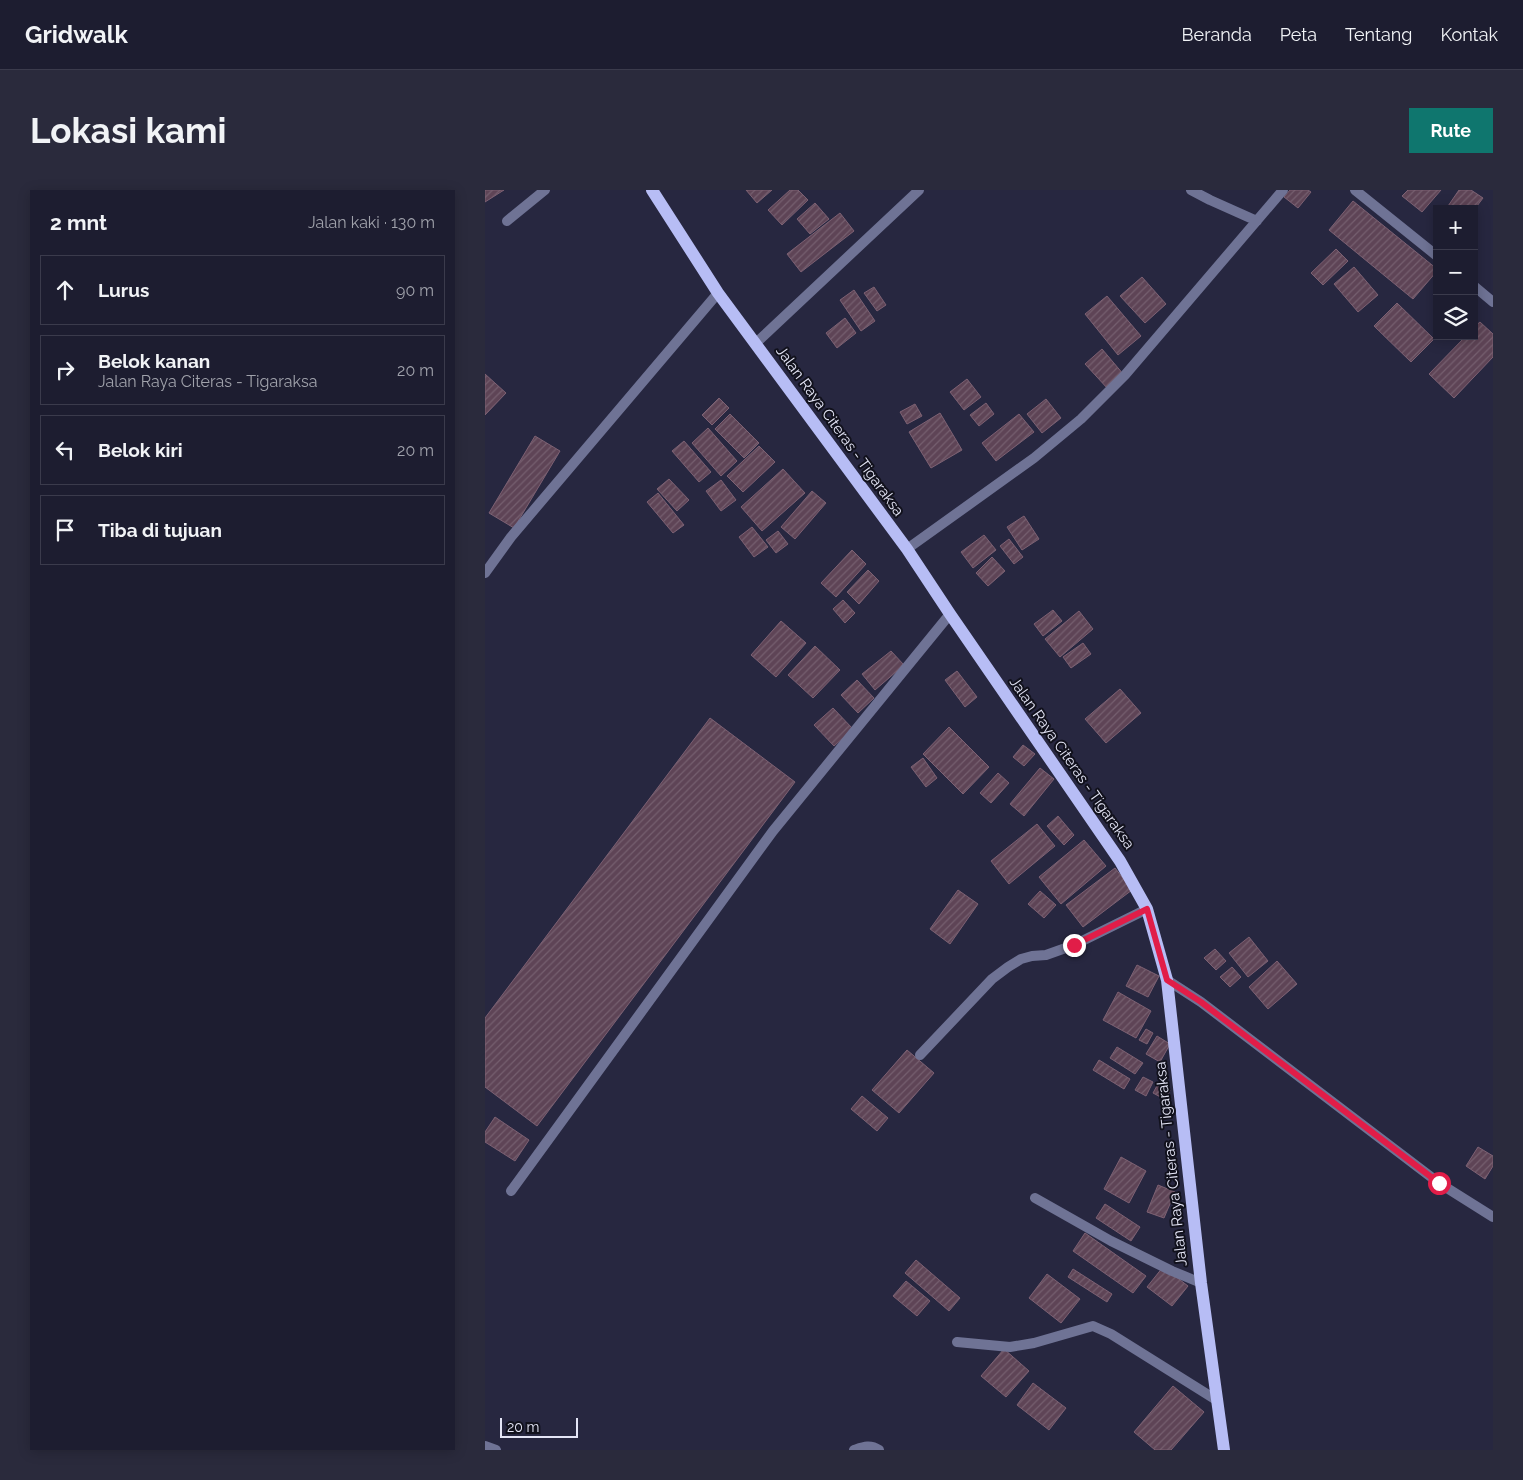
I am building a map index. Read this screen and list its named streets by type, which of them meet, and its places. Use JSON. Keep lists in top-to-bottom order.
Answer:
{
  "streets": {
    "main road": ["Jalan Raya Citeras - Tigaraksa"]
  },
  "scale_bar": "20 m",
  "page": {
    "header": "Gridwalk",
    "nav": [
      "Beranda",
      "Peta",
      "Tentang",
      "Kontak"
    ],
    "buttons": "Rute",
    "title": "Lokasi kami",
    "heading": ["2 mnt", "Jalan kaki · 130 m"],
    "map_buttons": ["+", "−"],
    "list": [
      ["Lurus", "90 m"],
      ["Belok kanan", "Jalan Raya Citeras - Tigaraksa", "20 m"],
      ["Belok kiri", "20 m"],
      "Tiba di tujuan"
    ],
    "scale": "20 m"
  }
}
